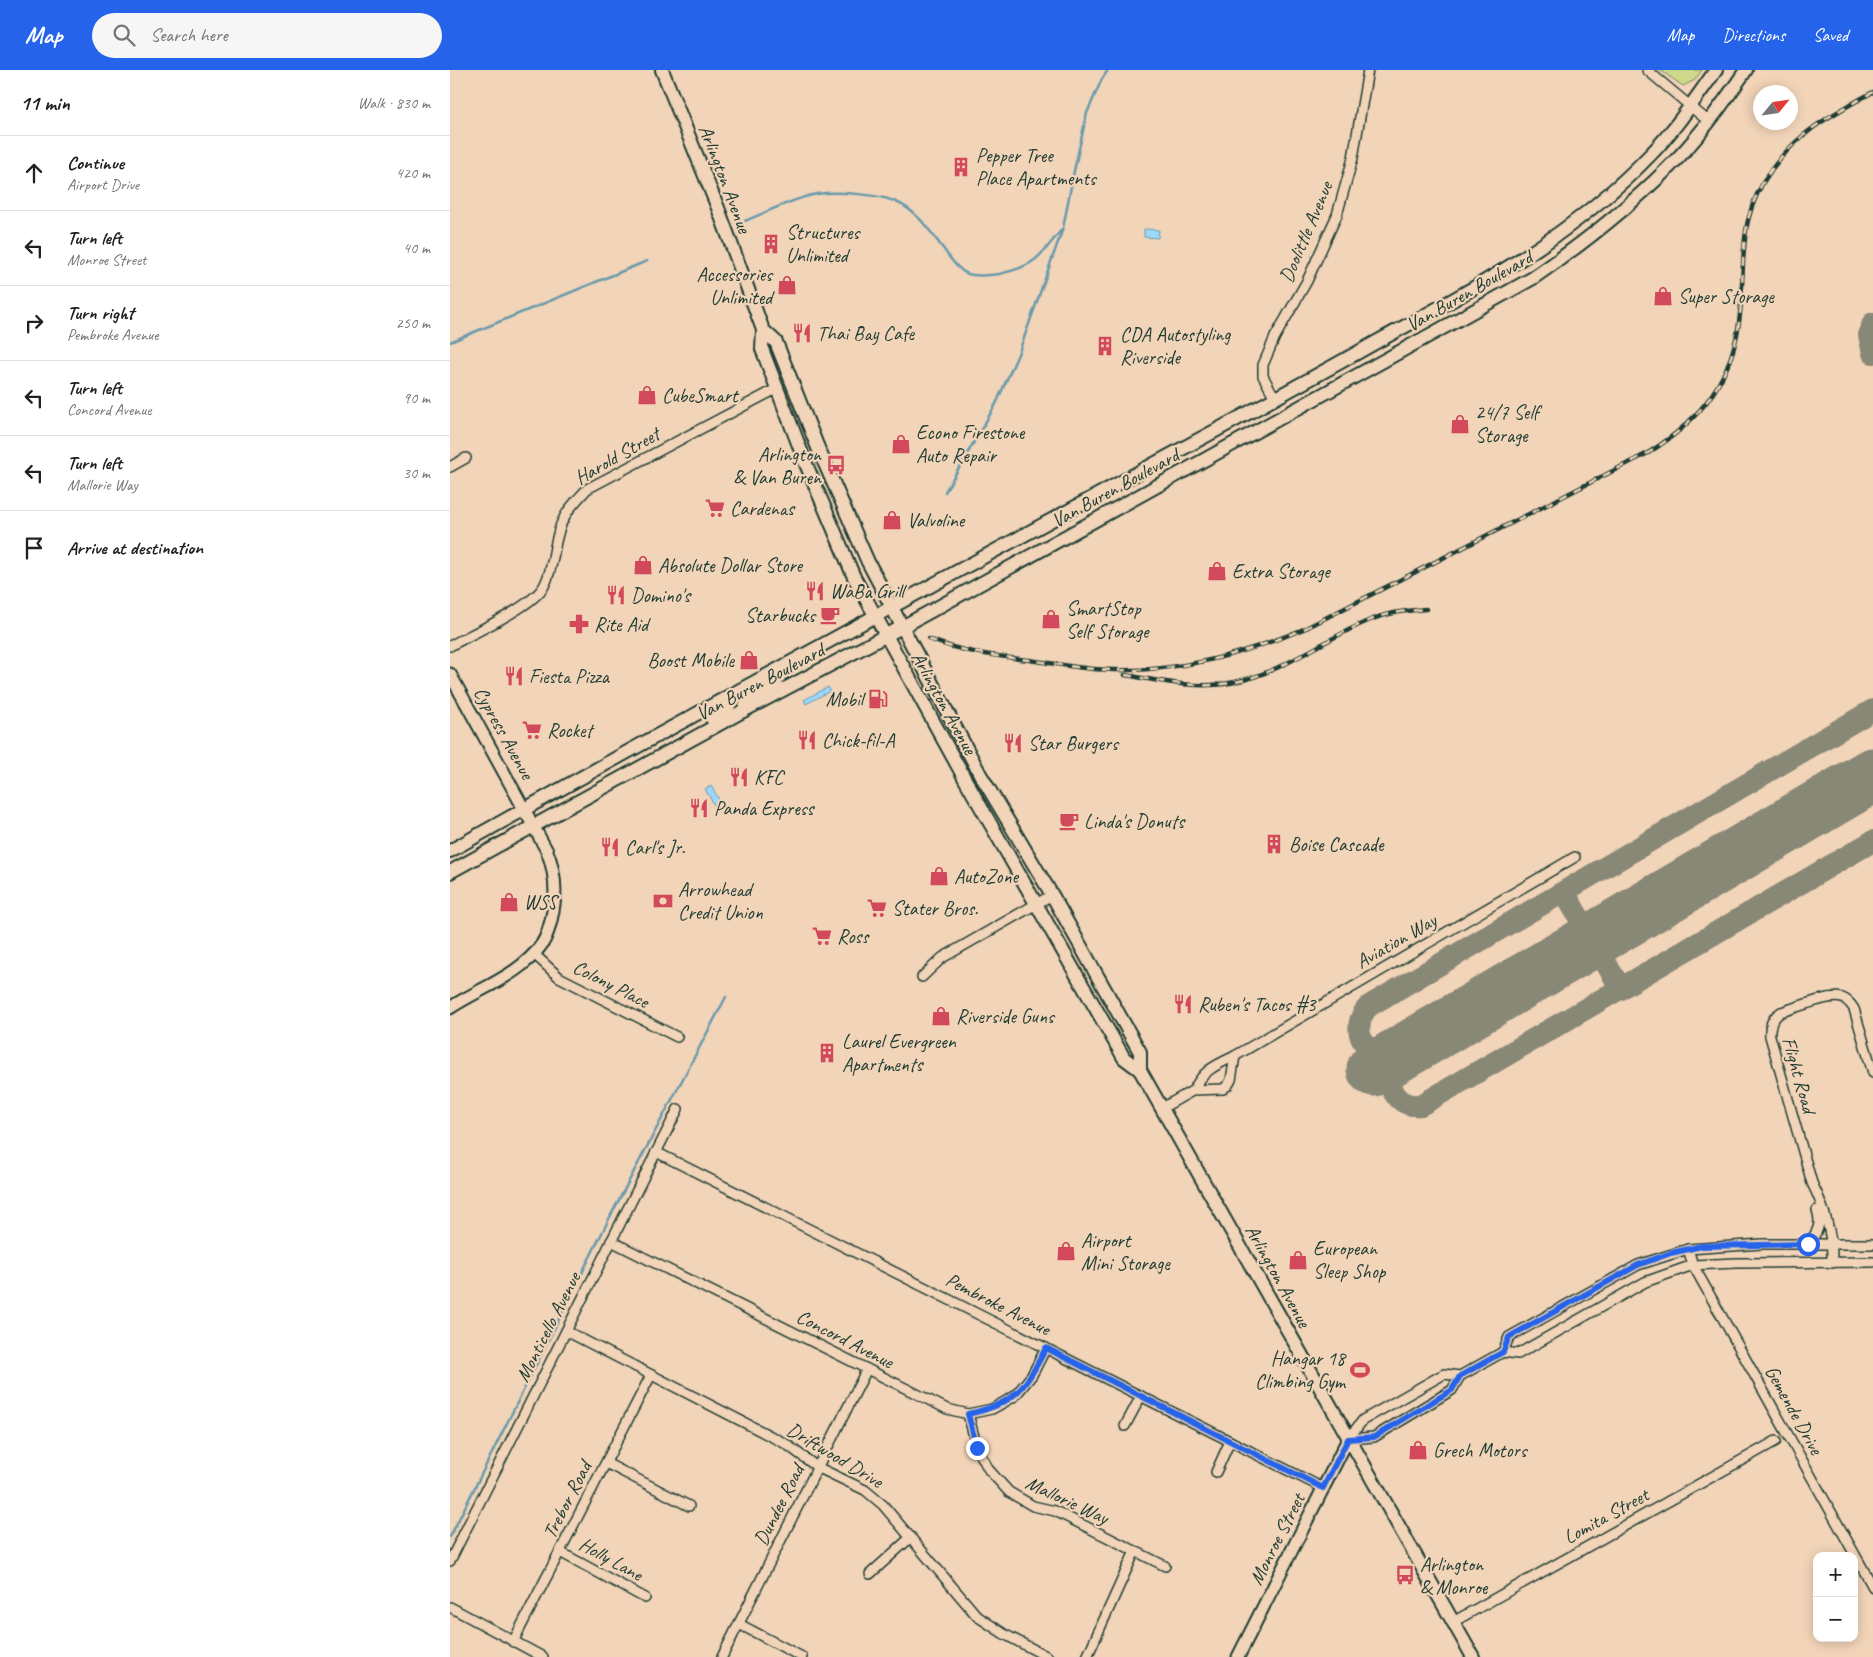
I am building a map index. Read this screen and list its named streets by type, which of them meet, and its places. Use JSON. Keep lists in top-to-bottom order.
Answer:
{
  "streets": {
    "main road": ["Arlington Avenue", "Van Buren Boulevard"],
    "street": [
      "Doolittle Avenue",
      "Harold Street",
      "Cypress Avenue",
      "Aviation Way",
      "Colony Place",
      "Flight Road",
      "Pembroke Avenue",
      "Monticello Avenue",
      "Concord Avenue",
      "Gemende Drive",
      "Driftwood Drive",
      "Trebor Road",
      "Mallorie Way",
      "Dundee Road",
      "Lomita Street",
      "Monroe Street",
      "Holly Lane"
    ]
  },
  "crossings": [
    ["Arlington Avenue", "Van Buren Boulevard"],
    ["Arlington Avenue", "Harold Street"],
    ["Arlington Avenue", "Aviation Way"],
    ["Arlington Avenue", "Lomita Street"],
    ["Arlington Avenue", "Monroe Street"],
    ["Doolittle Avenue", "Van Buren Boulevard"],
    ["Van Buren Boulevard", "Cypress Avenue"],
    ["Cypress Avenue", "Colony Place"],
    ["Pembroke Avenue", "Monticello Avenue"],
    ["Pembroke Avenue", "Concord Avenue"],
    ["Pembroke Avenue", "Monroe Street"],
    ["Monticello Avenue", "Concord Avenue"],
    ["Monticello Avenue", "Driftwood Drive"],
    ["Concord Avenue", "Mallorie Way"],
    ["Concord Avenue", "Dundee Road"],
    ["Driftwood Drive", "Trebor Road"],
    ["Driftwood Drive", "Dundee Road"],
    ["Trebor Road", "Holly Lane"]
  ],
  "places": {
    "building": [
      "Pepper Tree Place Apartments",
      "Structures Unlimited",
      "CDA Autostyling Riverside",
      "Boise Cascade",
      "Laurel Evergreen Apartments"
    ],
    "shop": [
      "Accessories Unlimited",
      "Super Storage",
      "CubeSmart",
      "24/7 Self Storage",
      "Econo Firestone Auto Repair",
      "Valvoline",
      "Absolute Dollar Store",
      "Extra Storage",
      "SmartStop Self Storage",
      "Boost Mobile",
      "AutoZone",
      "WSS",
      "Riverside Guns",
      "Airport Mini Storage",
      "European Sleep Shop",
      "Grech Motors"
    ],
    "restaurant": [
      "Thai Bay Cafe",
      "WaBa Grill",
      "Domino's",
      "Fiesta Pizza",
      "Chick-fil-A",
      "Star Burgers",
      "KFC",
      "Panda Express",
      "Carl's Jr.",
      "Ruben's Tacos #3"
    ],
    "bus stop": ["Arlington & Van Buren", "Arlington & Monroe"],
    "supermarket": [
      "Cardenas",
      "Rocket",
      "Stater Bros.",
      "Ross"
    ],
    "cafe": ["Starbucks", "Linda's Donuts"],
    "pharmacy": ["Rite Aid"],
    "fuel station": ["Mobil"],
    "bank": ["Arrowhead Credit Union"],
    "sports": ["Hangar 18 Climbing Gym"]
  },
  "north": "top right",
  "page": {
    "header": "Map",
    "search": "Search here",
    "nav": ["Map", "Directions", "Saved"],
    "heading": ["11 min", "Walk · 830 m"],
    "list": [
      ["Continue", "Airport Drive", "420 m"],
      ["Turn left", "Monroe Street", "40 m"],
      ["Turn right", "Pembroke Avenue", "250 m"],
      ["Turn left", "Concord Avenue", "90 m"],
      ["Turn left", "Mallorie Way", "30 m"],
      "Arrive at destination"
    ],
    "map_buttons": ["+", "−"]
  }
}
